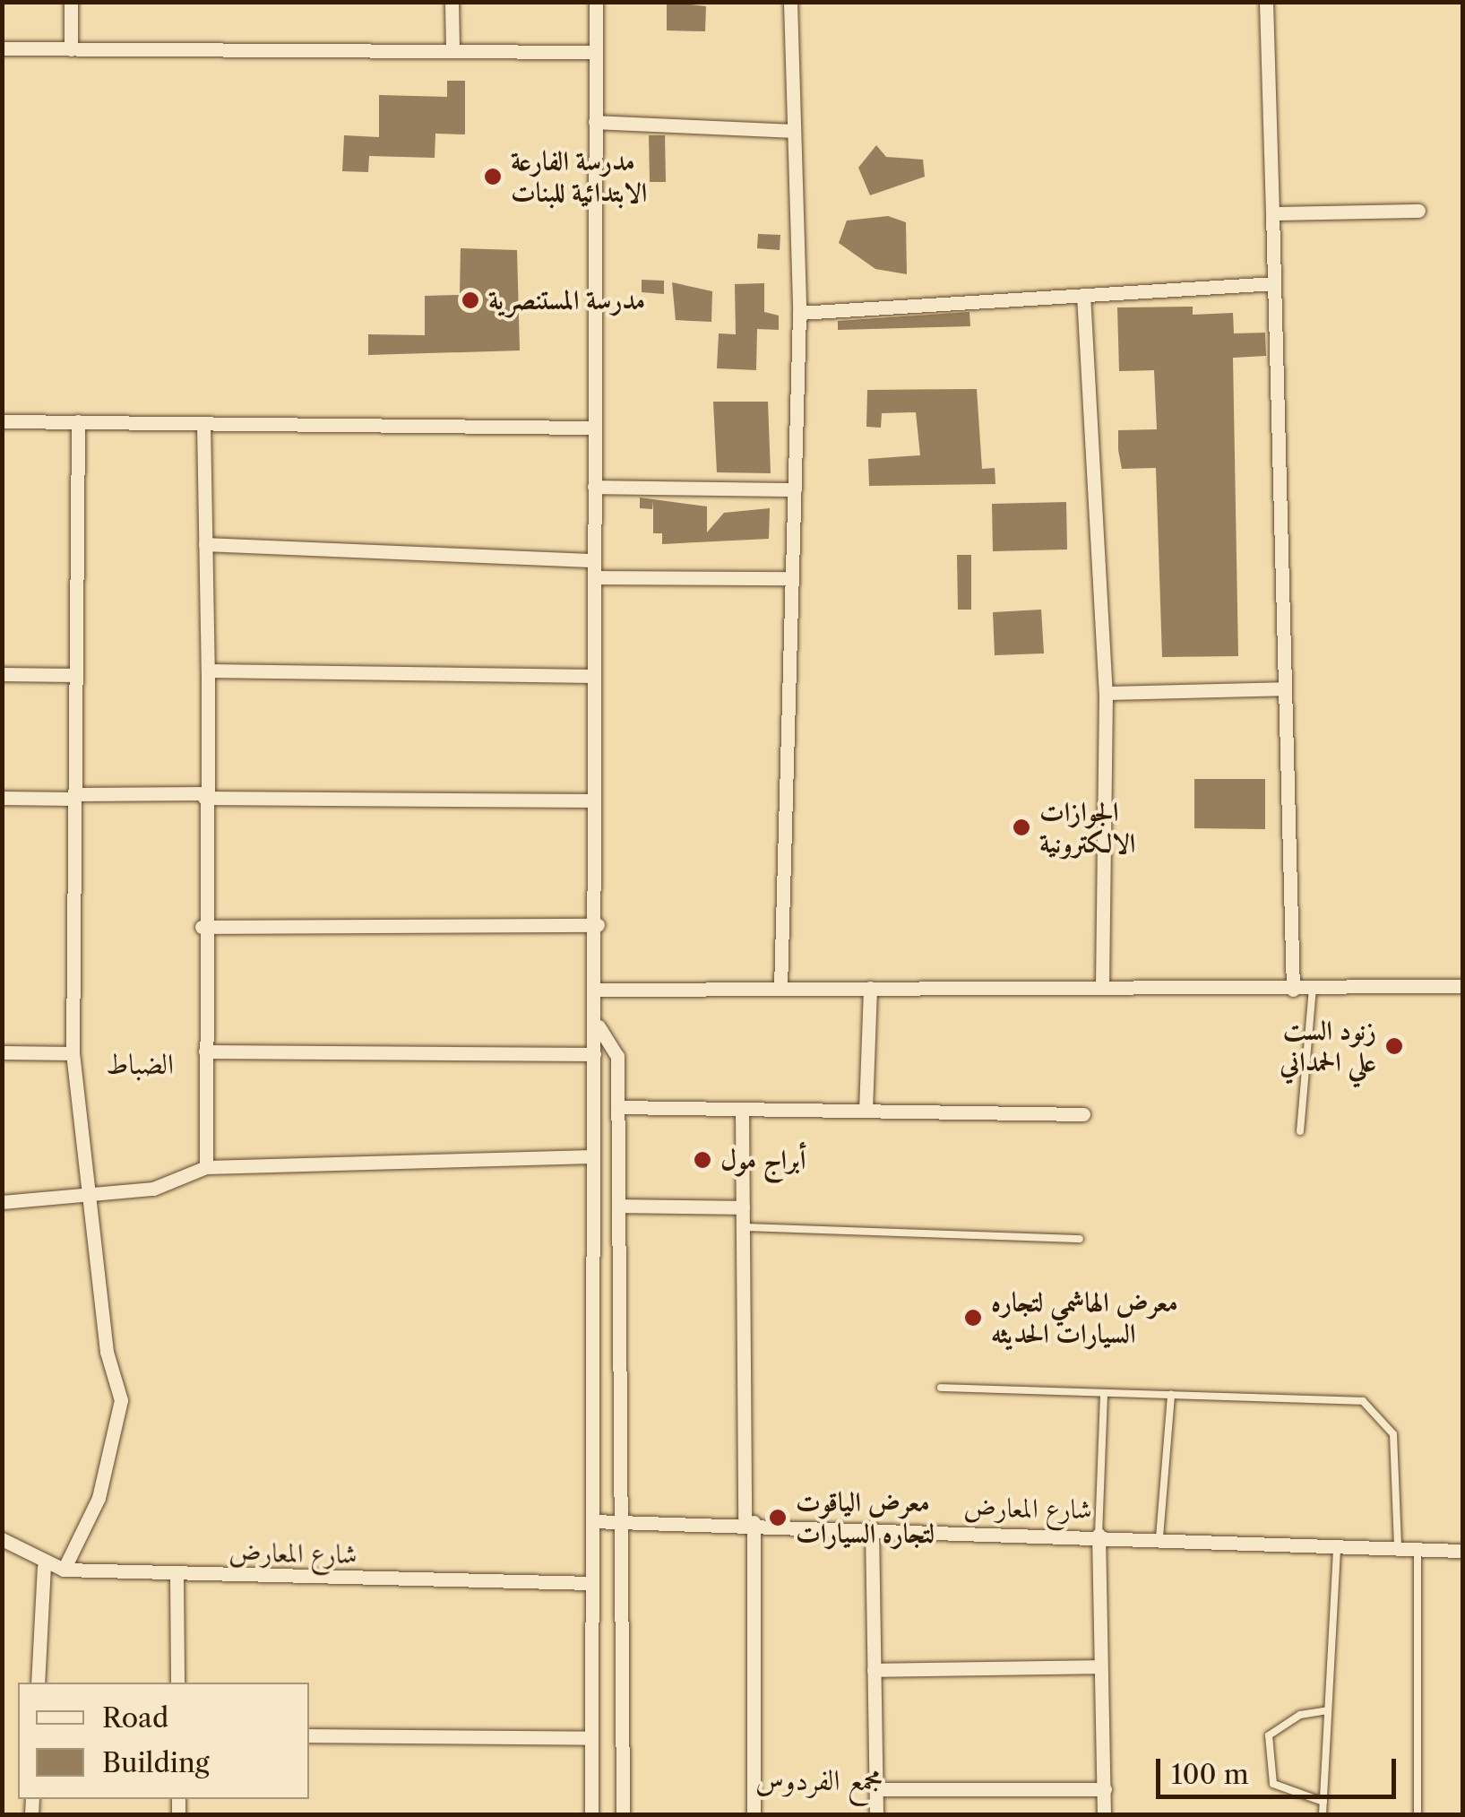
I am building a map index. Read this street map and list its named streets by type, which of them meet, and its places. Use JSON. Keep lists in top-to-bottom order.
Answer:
{
  "streets": {
    "street": ["شارع المعارض"]
  },
  "districts": ["الضباط", "مجمع الفردوس"],
  "places": [
    "مدرسة الفارعة الابتدائية للبنات",
    "مدرسة المستنصرية",
    "الجوازات الالكترونية",
    "زنود الست علي الحمداني",
    "أبراج مول",
    "معرض الهاشمي لتجاره السيارات الحديثه",
    "معرض الياقوت لتجاره السيارات"
  ],
  "legend": ["Road", "Building"],
  "scale_bar": "100 m"
}
